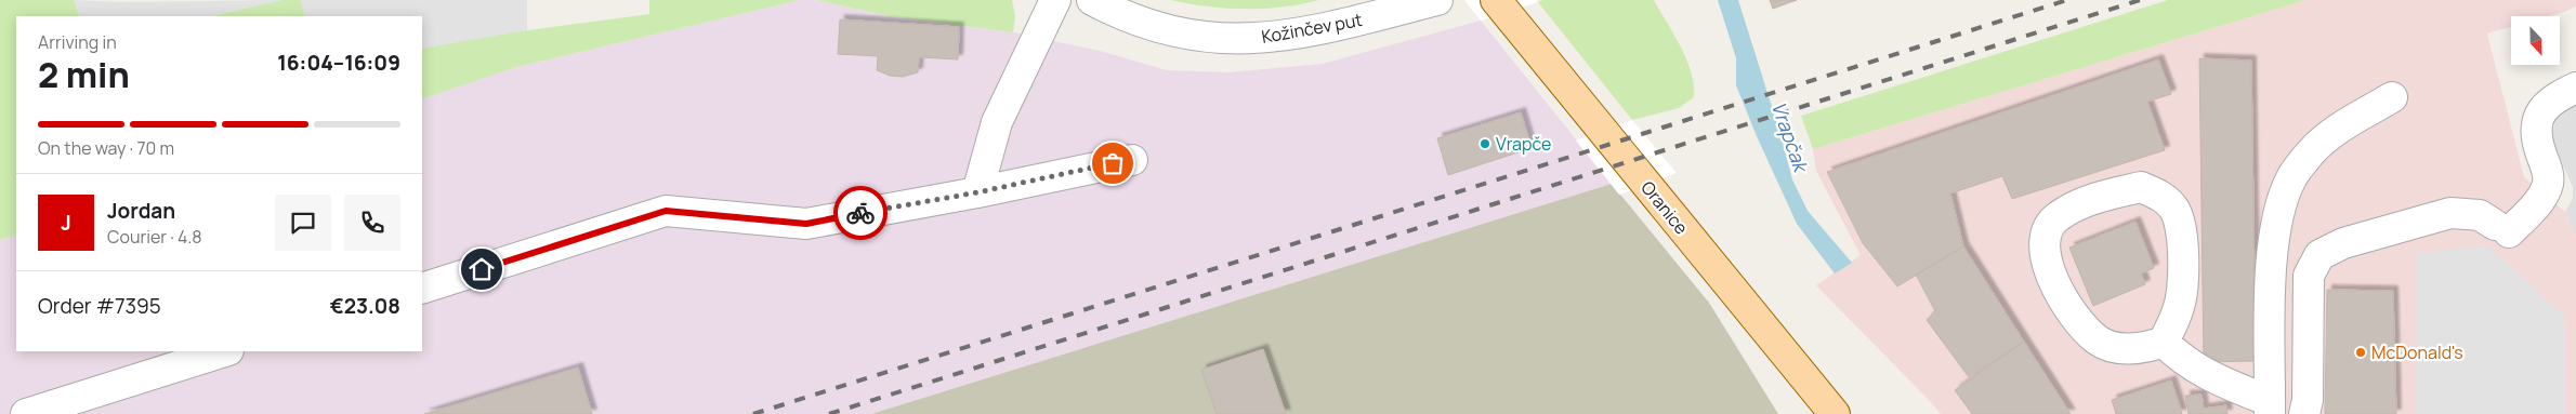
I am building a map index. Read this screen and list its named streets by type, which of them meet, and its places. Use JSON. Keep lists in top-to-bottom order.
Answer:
{
  "streets": {
    "main road": ["Oranice"],
    "street": ["Kožinčev put"]
  },
  "water": ["Vrapčak"],
  "places": ["Vrapče", "McDonald's"],
  "north": "bottom",
  "page": {
    "heading": ["2 min", "Arriving in", "16:04–16:09"],
    "panel": [
      "Jordan",
      "Courier · 4.8",
      "Order #7395",
      "€23.08"
    ],
    "bar": "On the way · 70 m",
    "round": "J"
  }
}
